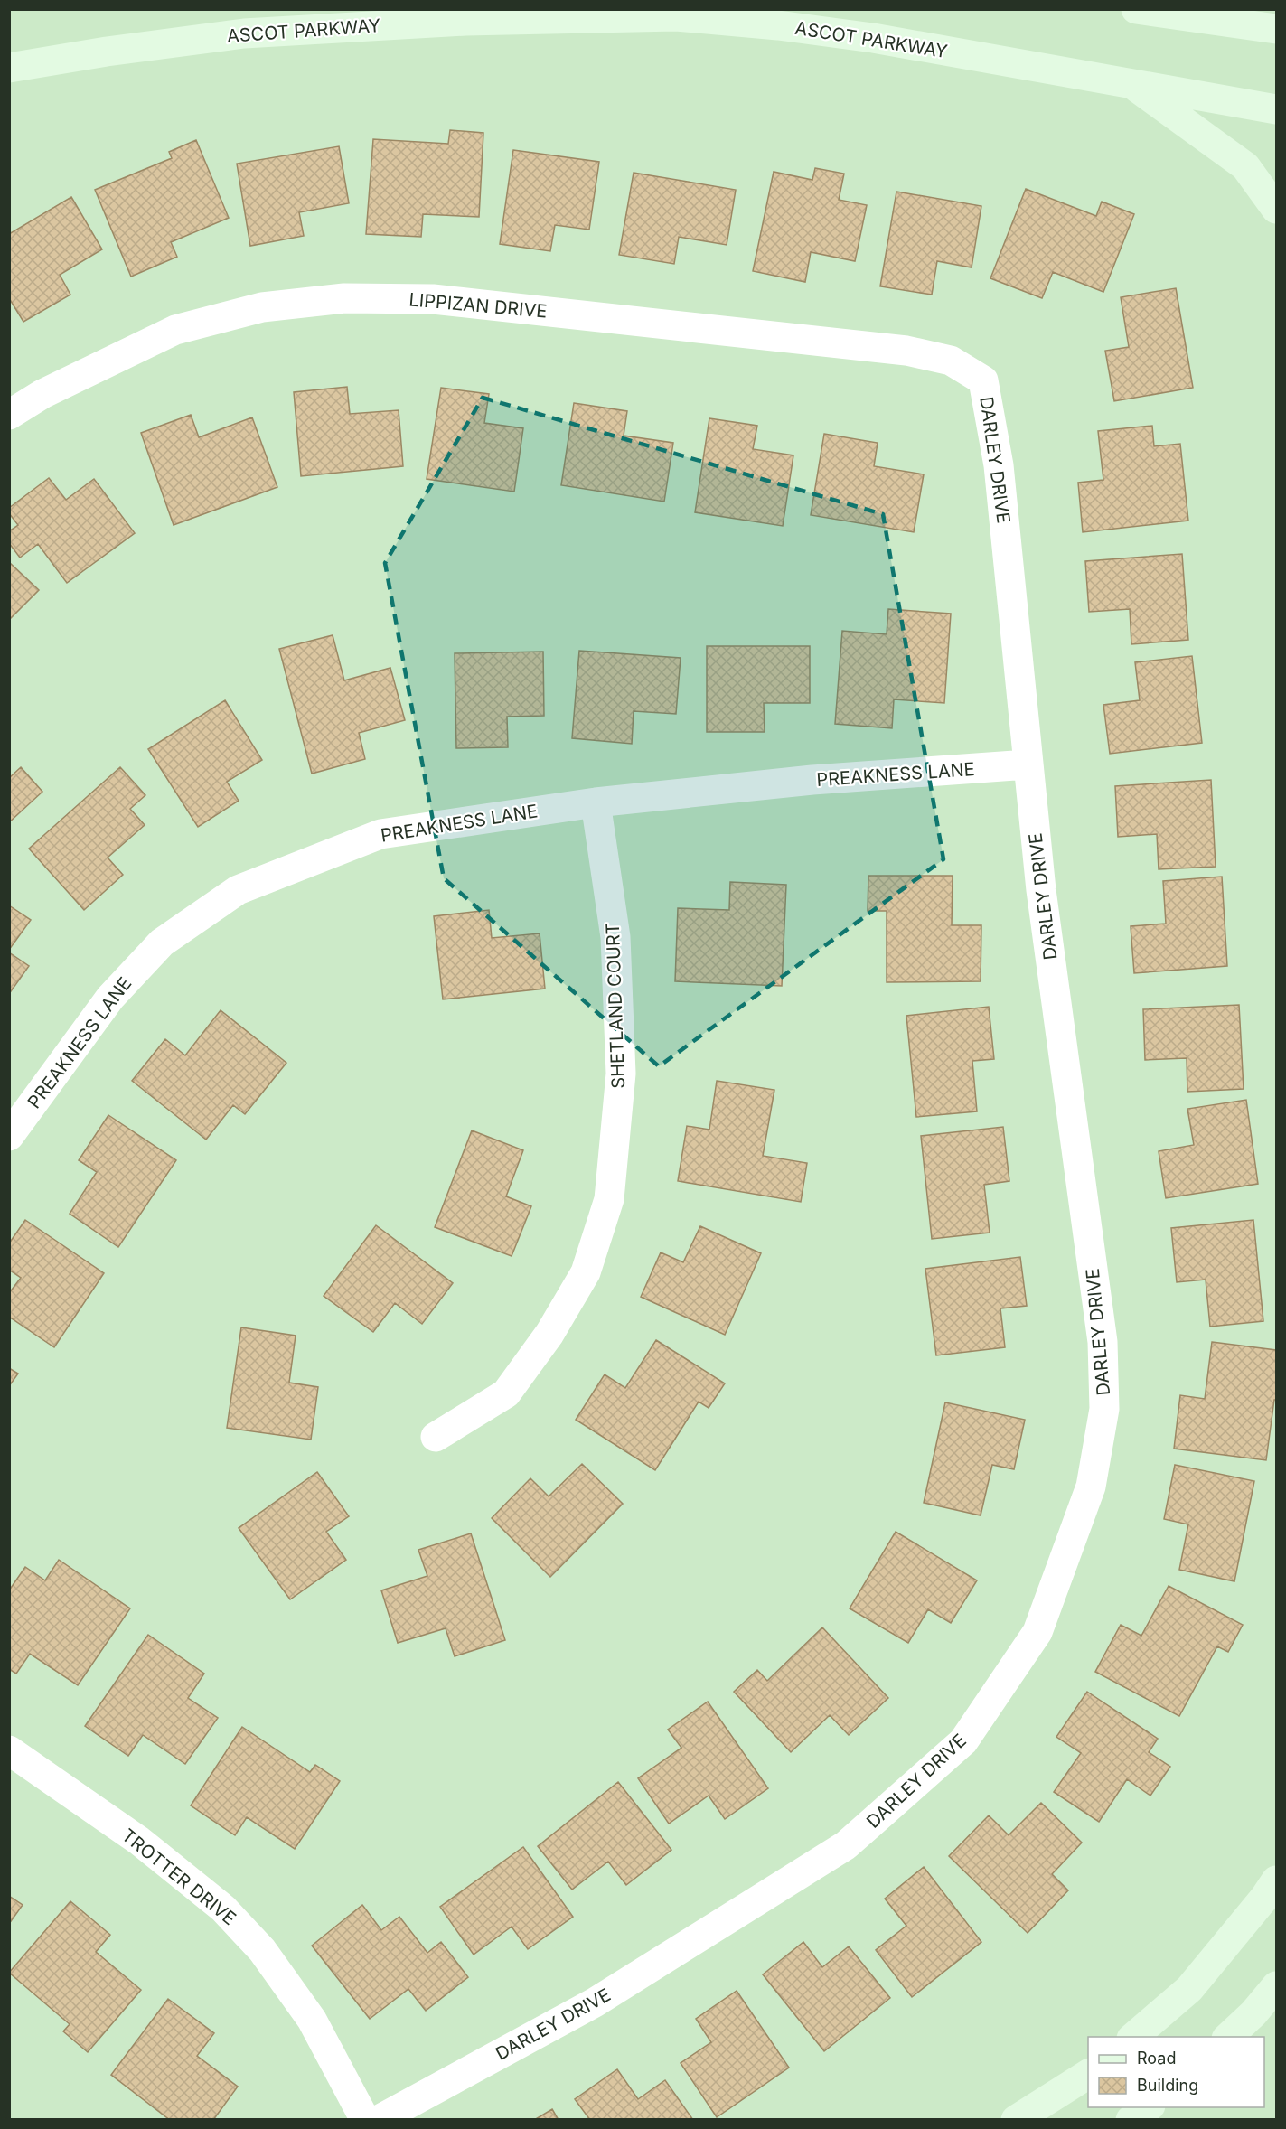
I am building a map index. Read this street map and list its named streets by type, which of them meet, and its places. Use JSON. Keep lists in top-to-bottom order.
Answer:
{
  "streets": {
    "main road": ["ASCOT PARKWAY"],
    "street": [
      "LIPPIZAN DRIVE",
      "DARLEY DRIVE",
      "PREAKNESS LANE",
      "SHETLAND COURT",
      "TROTTER DRIVE"
    ]
  },
  "crossings": [
    ["LIPPIZAN DRIVE", "DARLEY DRIVE"],
    ["DARLEY DRIVE", "PREAKNESS LANE"],
    ["PREAKNESS LANE", "SHETLAND COURT"]
  ],
  "legend": ["Road", "Building"]
}
